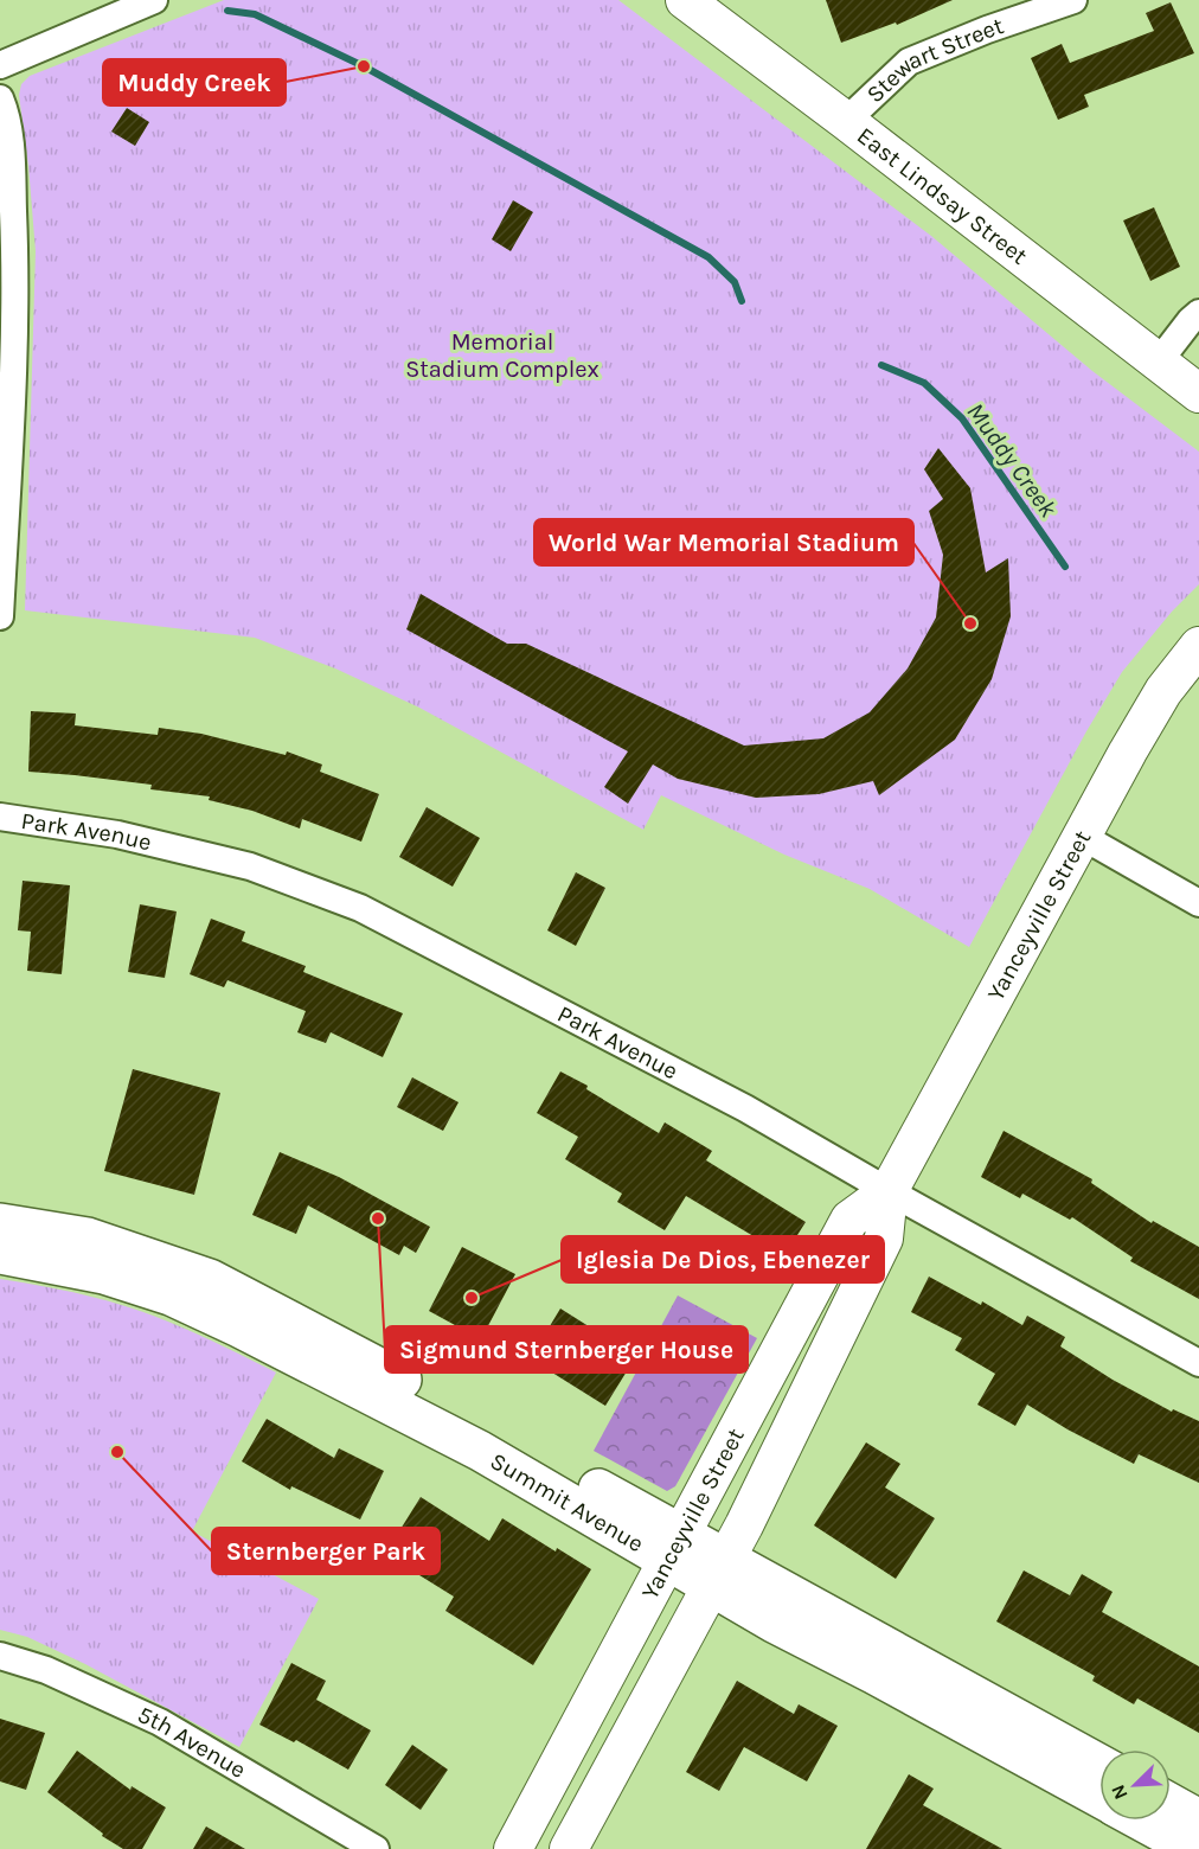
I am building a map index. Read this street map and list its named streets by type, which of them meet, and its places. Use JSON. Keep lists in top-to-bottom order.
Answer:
{
  "streets": {
    "main road": ["Summit Avenue"],
    "street": [
      "Stewart Street",
      "East Lindsay Street",
      "Park Avenue",
      "Yanceyville Street",
      "5th Avenue"
    ]
  },
  "crossings": [
    ["Stewart Street", "East Lindsay Street"],
    ["Park Avenue", "Yanceyville Street"],
    ["Yanceyville Street", "Summit Avenue"]
  ],
  "water": ["Muddy Creek"],
  "parks": ["Memorial Stadium Complex"],
  "places": [
    "Muddy Creek",
    "World War Memorial Stadium",
    "Sigmund Sternberger House",
    "Iglesia De Dios, Ebenezer",
    "Sternberger Park"
  ],
  "north": "bottom left"
}
